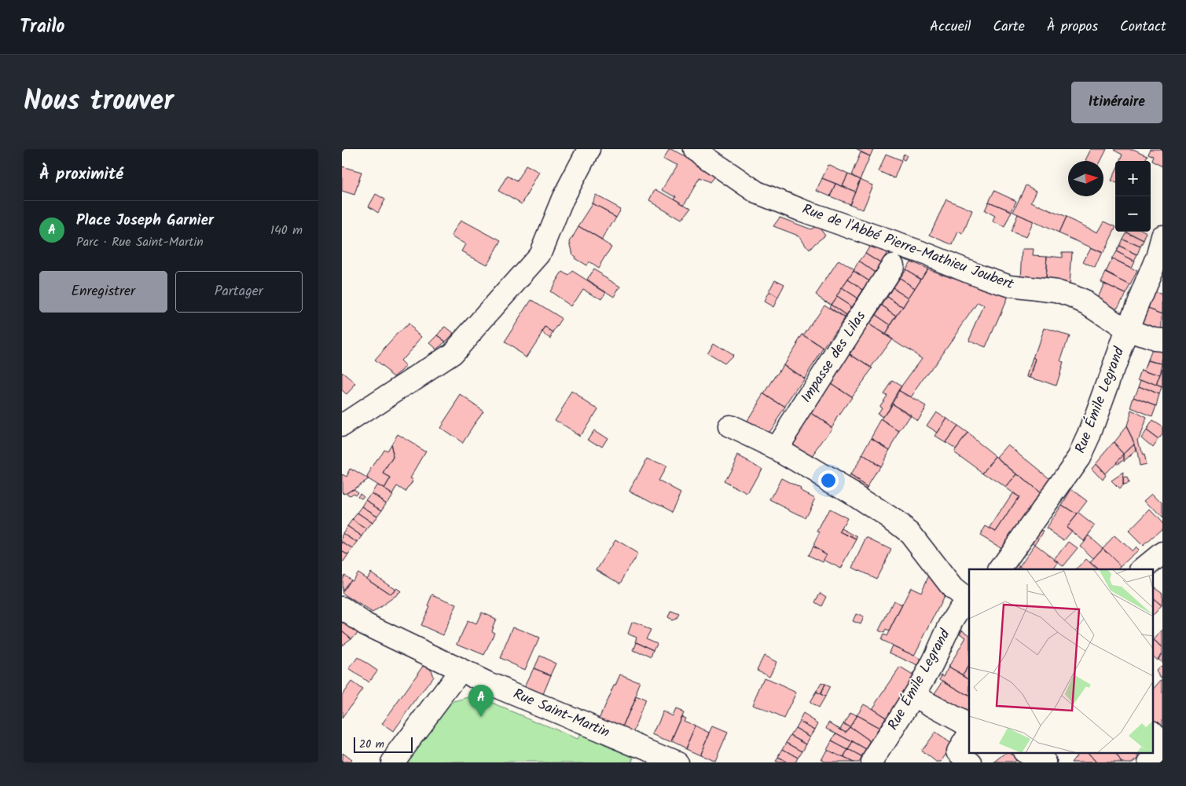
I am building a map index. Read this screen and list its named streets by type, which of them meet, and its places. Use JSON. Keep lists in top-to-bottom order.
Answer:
{
  "streets": {
    "street": [
      "Rue de l'Abbé Pierre-Mathieu Joubert",
      "Impasse des Lilas",
      "Rue Émile Legrand",
      "Rue Saint-Martin"
    ]
  },
  "crossings": [
    ["Rue de l'Abbé Pierre-Mathieu Joubert", "Rue Émile Legrand"]
  ],
  "scale_bar": "20 m",
  "north": "right",
  "page": {
    "header": "Trailo",
    "nav": [
      "Accueil",
      "Carte",
      "À propos",
      "Contact"
    ],
    "title": "Nous trouver",
    "buttons": [
      "Itinéraire",
      ["Enregistrer", "Partager"]
    ],
    "heading": "À proximité",
    "map_buttons": ["+", "−"],
    "list": [
      {
        "mark": "A",
        "name": "Place Joseph Garnier",
        "note": "Parc · Rue Saint-Martin",
        "value": "140 m"
      }
    ],
    "pins": "A",
    "scale": "20 m"
  }
}
